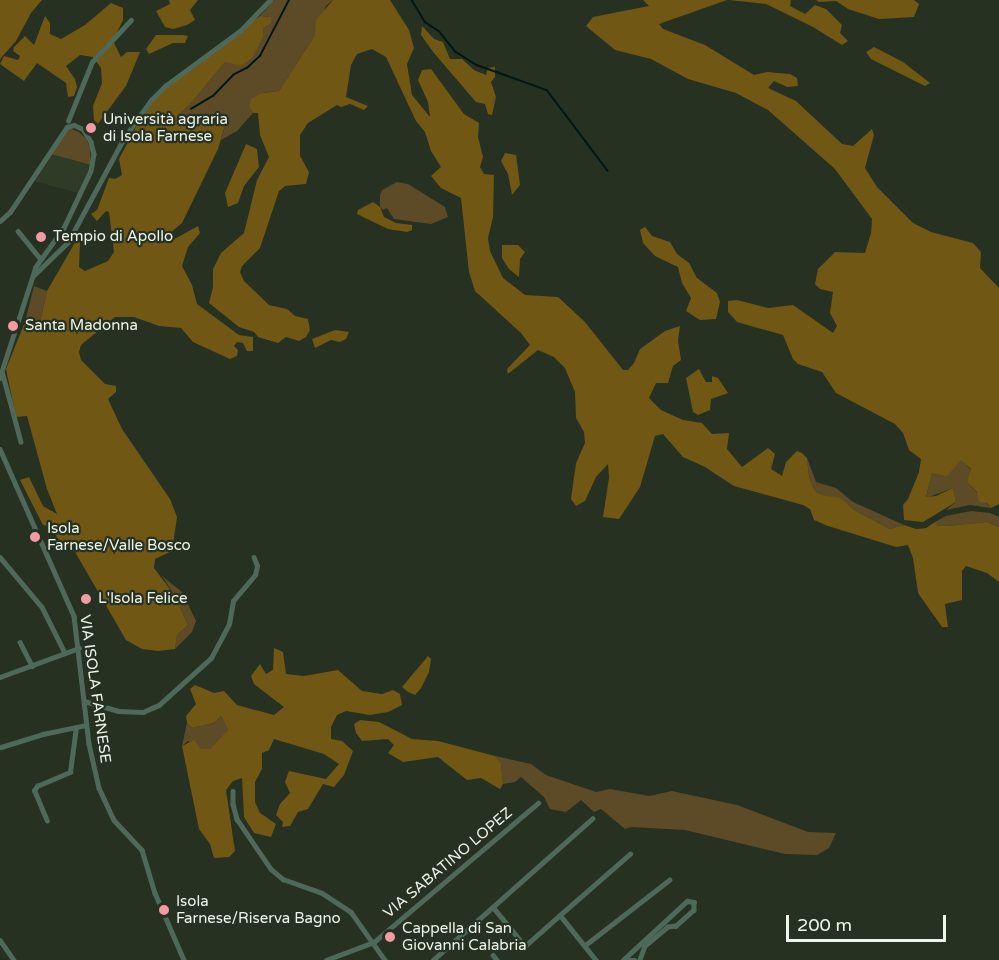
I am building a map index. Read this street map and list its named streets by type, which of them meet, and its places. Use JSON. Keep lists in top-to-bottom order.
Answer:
{
  "streets": {
    "street": ["VIA ISOLA FARNESE", "VIA SABATINO LOPEZ"]
  },
  "places": [
    "Università agraria di Isola Farnese",
    "Tempio di Apollo",
    "Santa Madonna",
    "Isola Farnese/Valle Bosco",
    "L'Isola Felice",
    "Isola Farnese/Riserva Bagno",
    "Cappella di San Giovanni Calabria"
  ],
  "scale_bar": "200 m"
}
